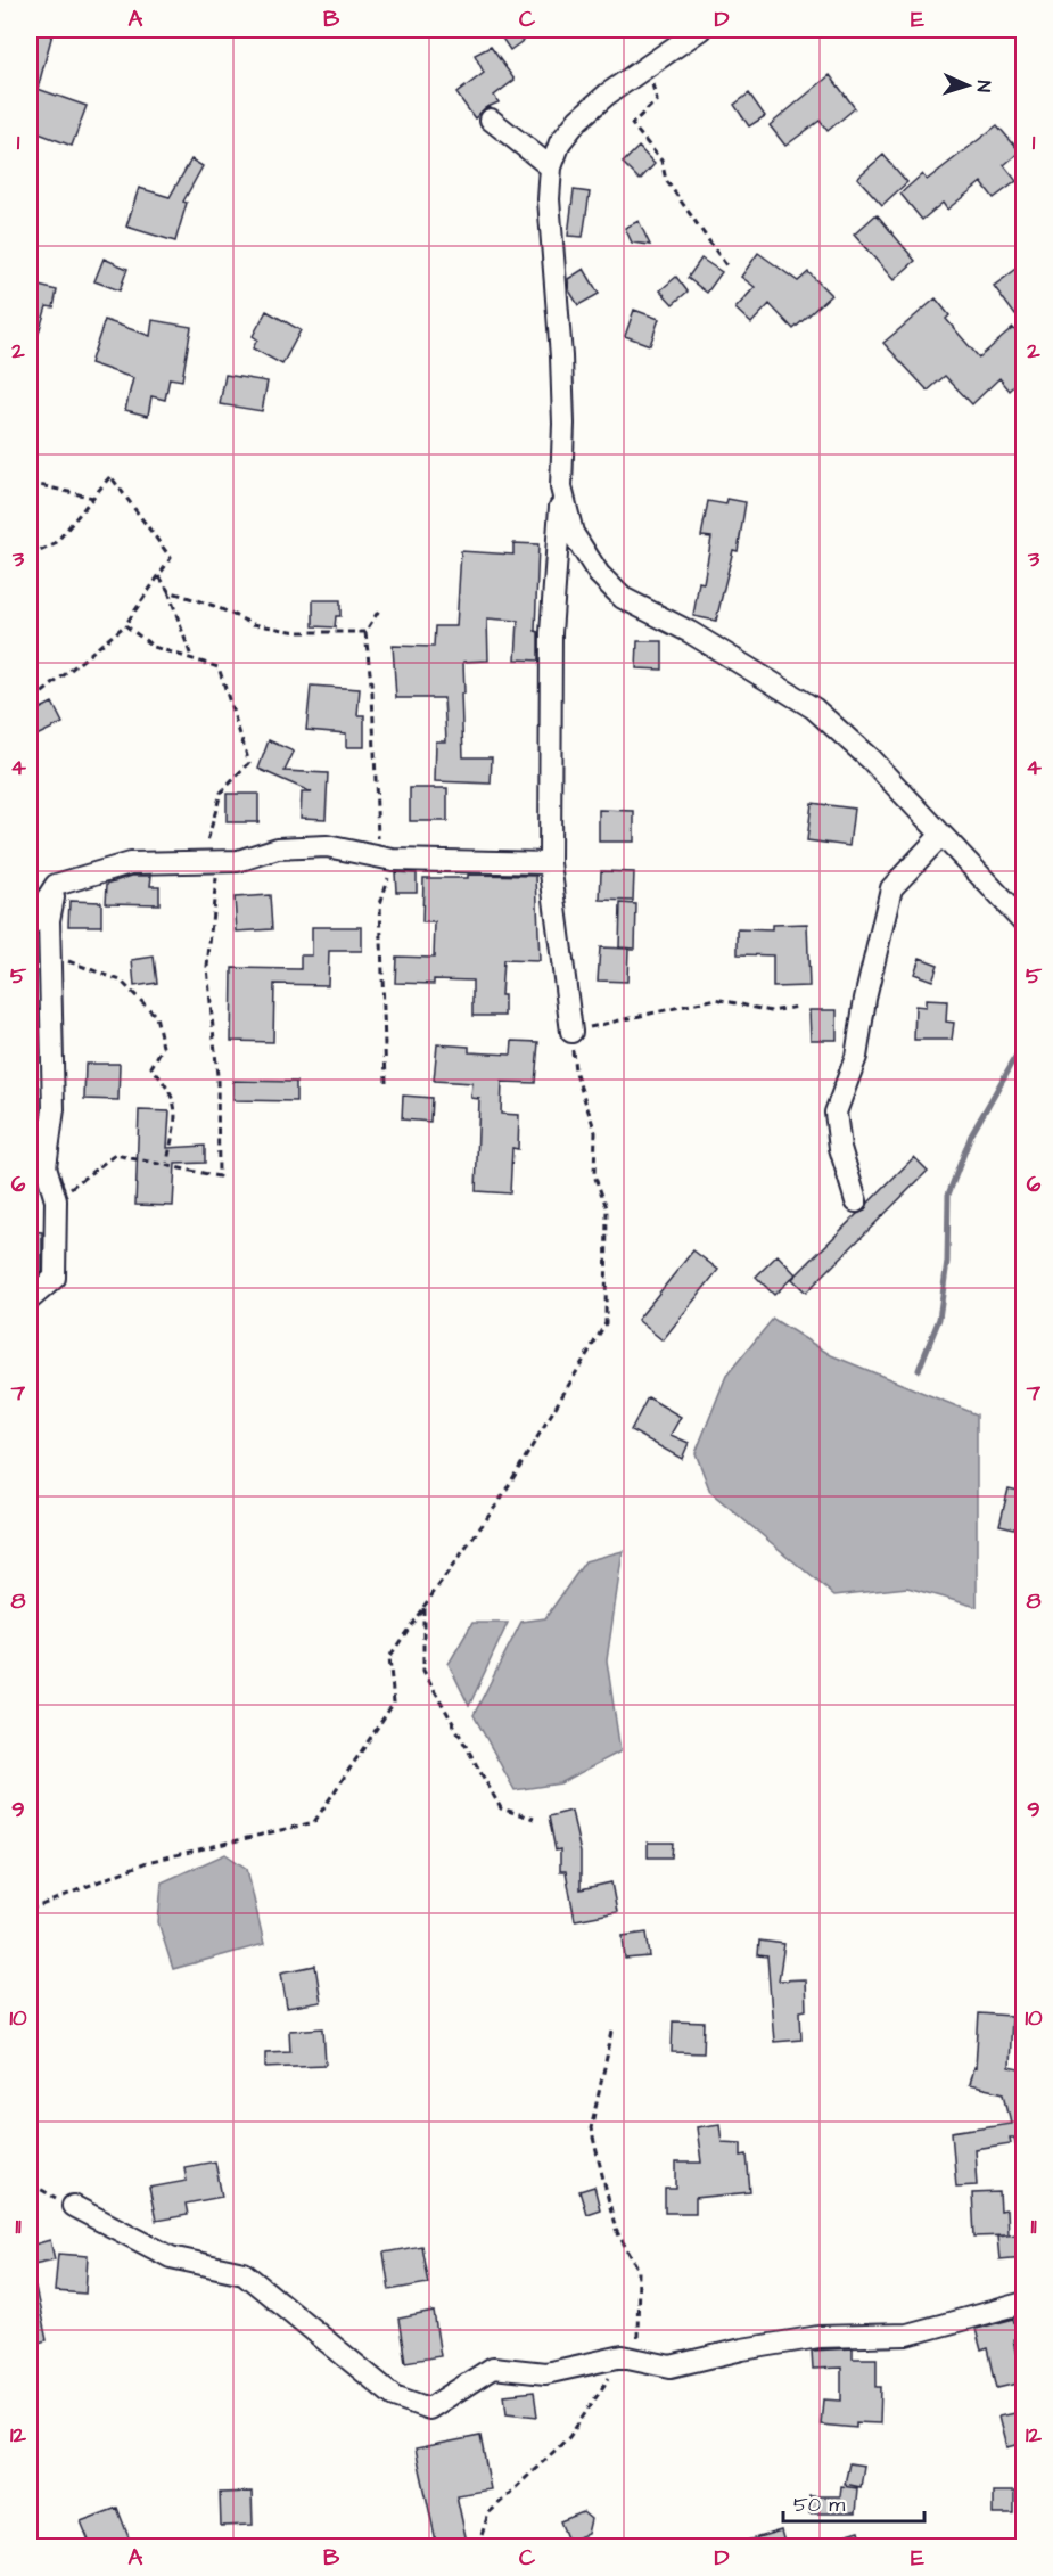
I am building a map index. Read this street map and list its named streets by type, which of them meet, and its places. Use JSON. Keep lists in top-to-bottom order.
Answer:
{
  "scale_bar": "50 m",
  "north": "right",
  "grid": {
    "columns": [
      "A",
      "B",
      "C",
      "D",
      "E"
    ],
    "rows": [
      "1",
      "2",
      "3",
      "4",
      "5",
      "6",
      "7",
      "8",
      "9",
      "10",
      "11",
      "12"
    ]
  }
}
